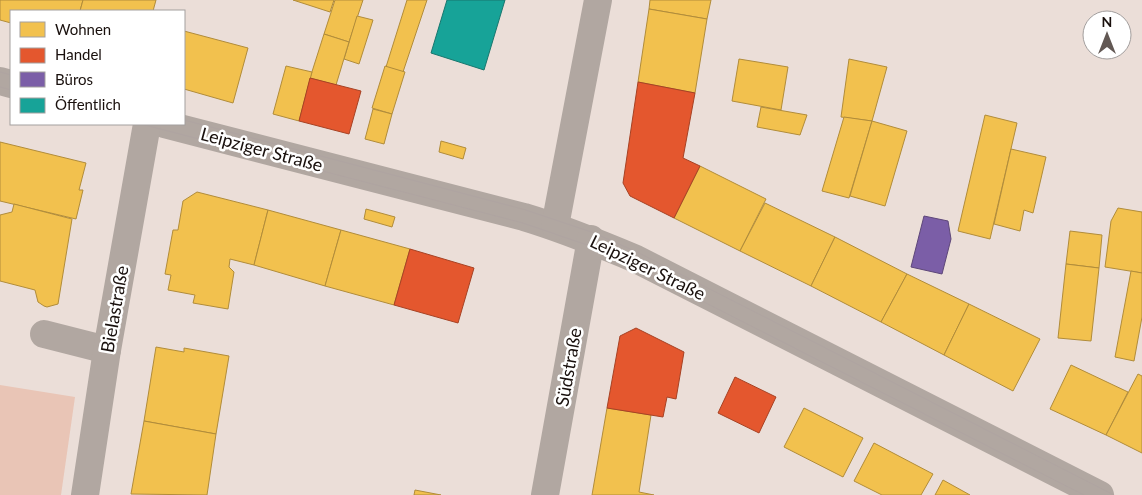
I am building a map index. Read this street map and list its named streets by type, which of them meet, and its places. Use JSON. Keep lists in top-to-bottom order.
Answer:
{
  "streets": {
    "street": ["Leipziger Straße", "Bielastraße", "Südstraße"]
  },
  "crossings": [
    ["Leipziger Straße", "Südstraße"]
  ],
  "legend": [
    "Wohnen",
    "Handel",
    "Büros",
    "Öffentlich"
  ],
  "north": "top"
}
